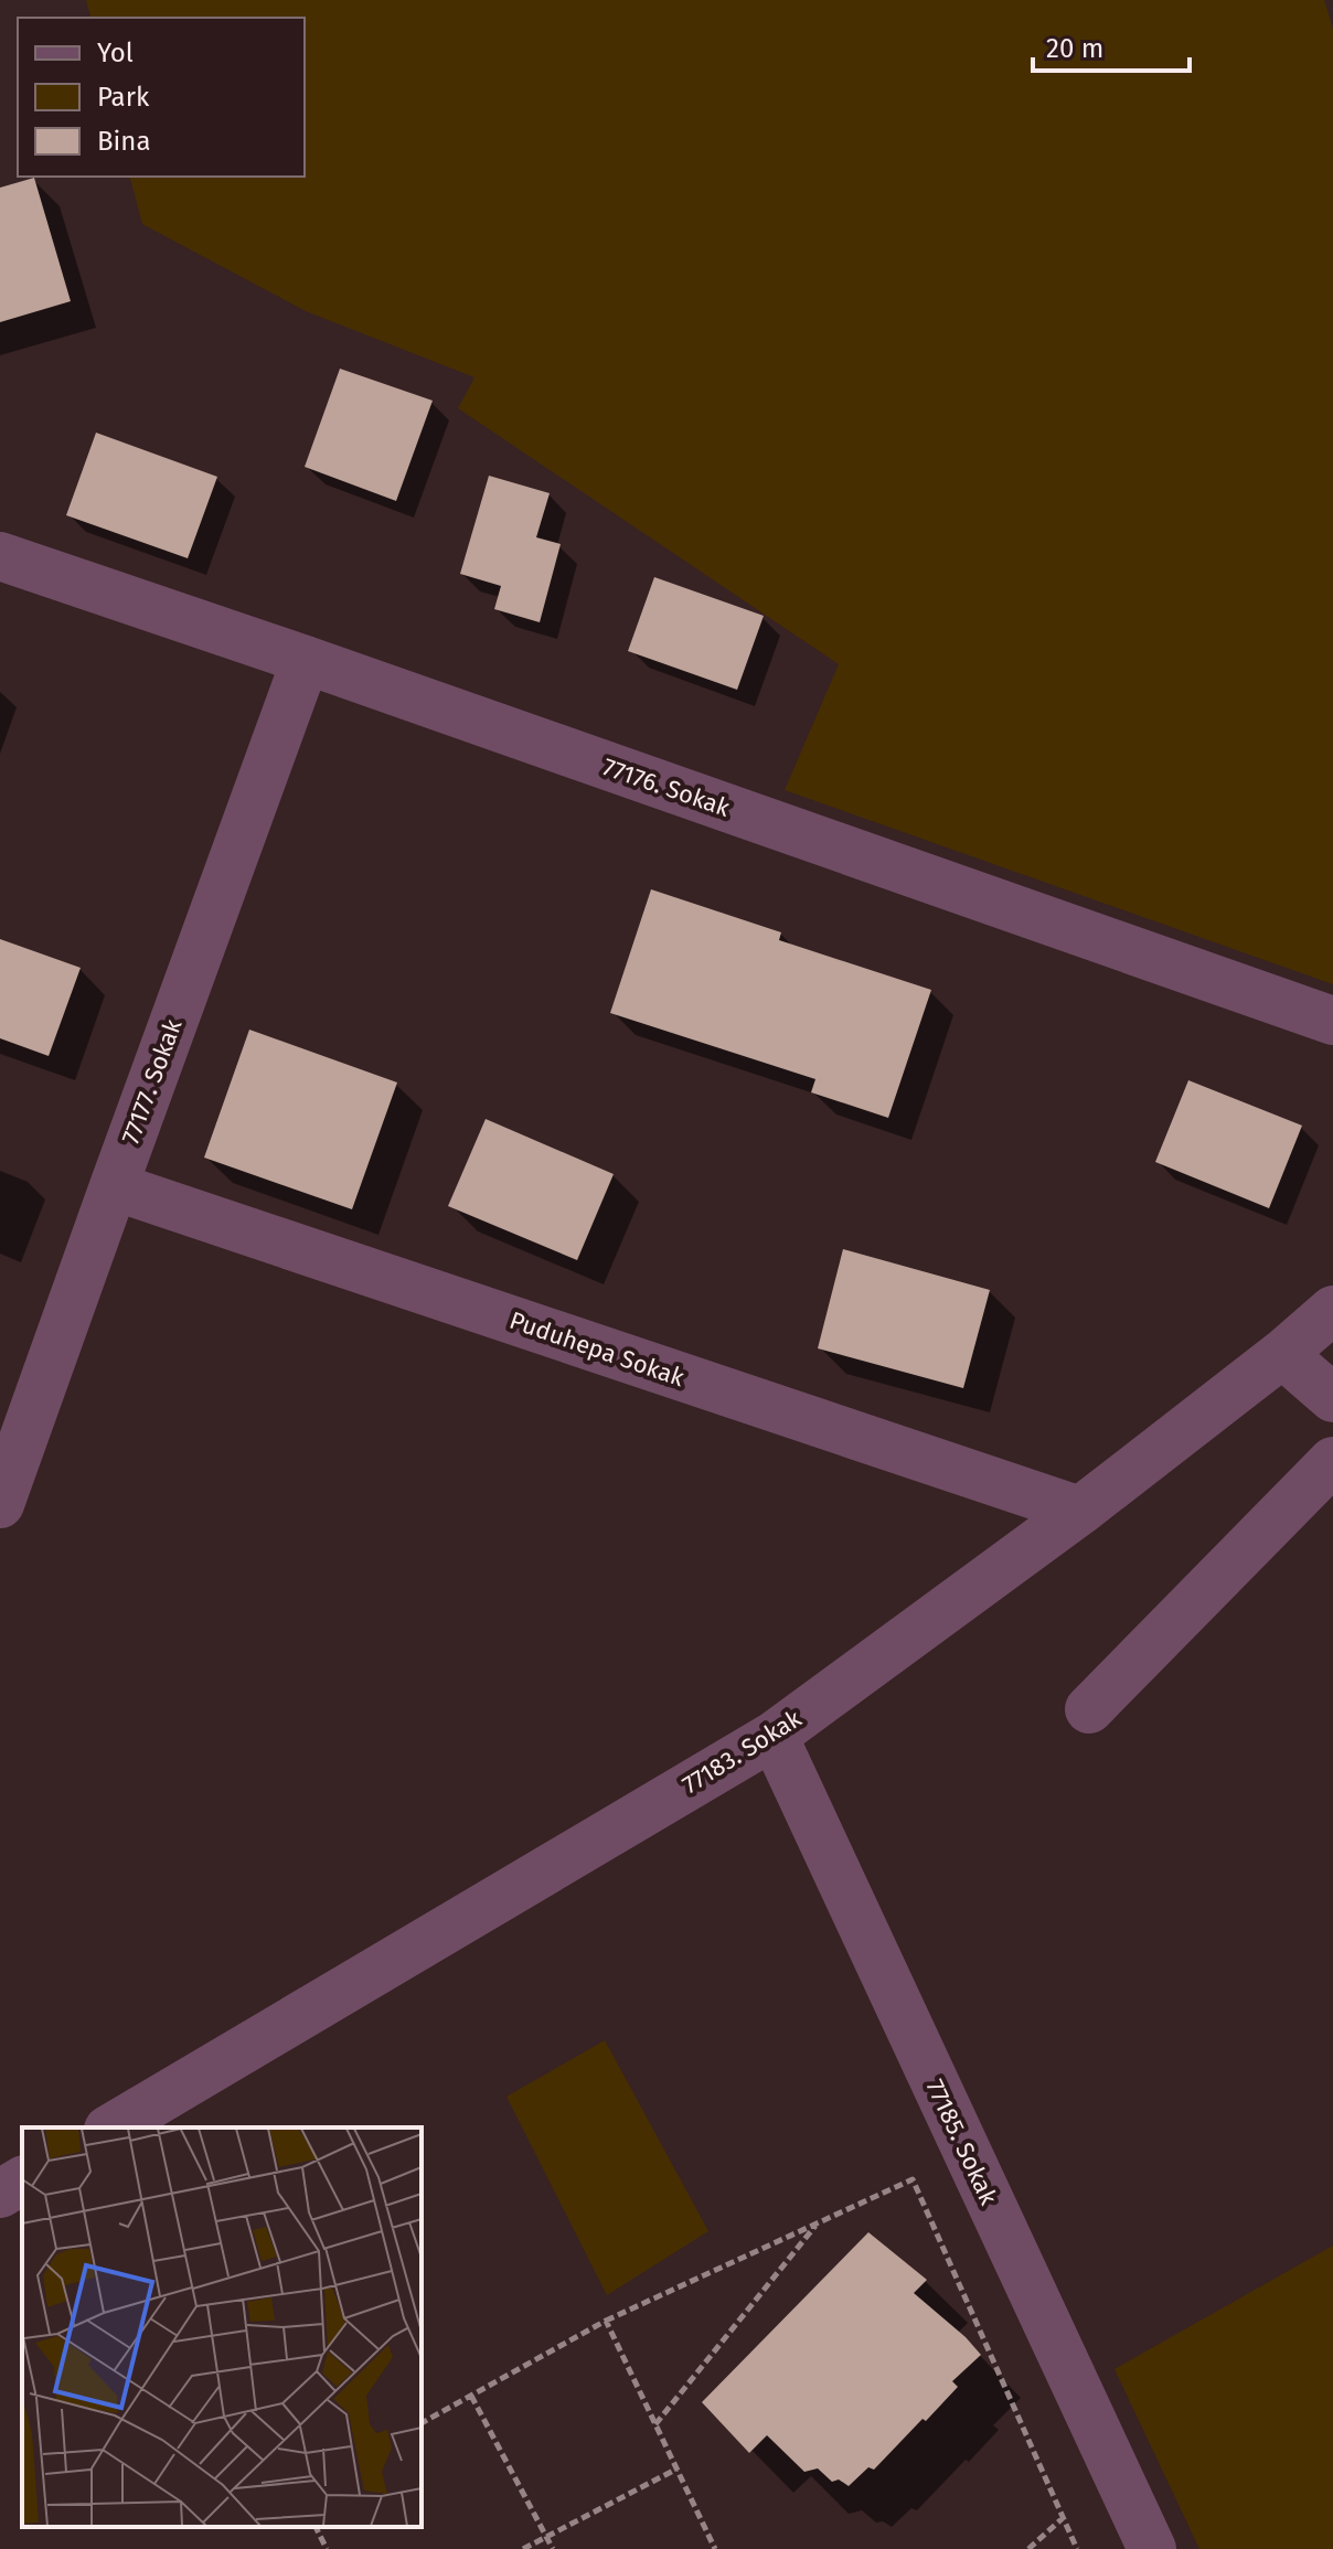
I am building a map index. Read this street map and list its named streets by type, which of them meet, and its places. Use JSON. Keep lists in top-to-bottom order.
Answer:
{
  "streets": {
    "street": [
      "77176. Sokak",
      "77177. Sokak",
      "Puduhepa Sokak",
      "77183. Sokak",
      "77185. Sokak"
    ]
  },
  "crossings": [
    ["77176. Sokak", "77177. Sokak"],
    ["77177. Sokak", "Puduhepa Sokak"],
    ["Puduhepa Sokak", "77183. Sokak"],
    ["77183. Sokak", "77185. Sokak"]
  ],
  "legend": ["Yol", "Park", "Bina"],
  "scale_bar": "20 m"
}
